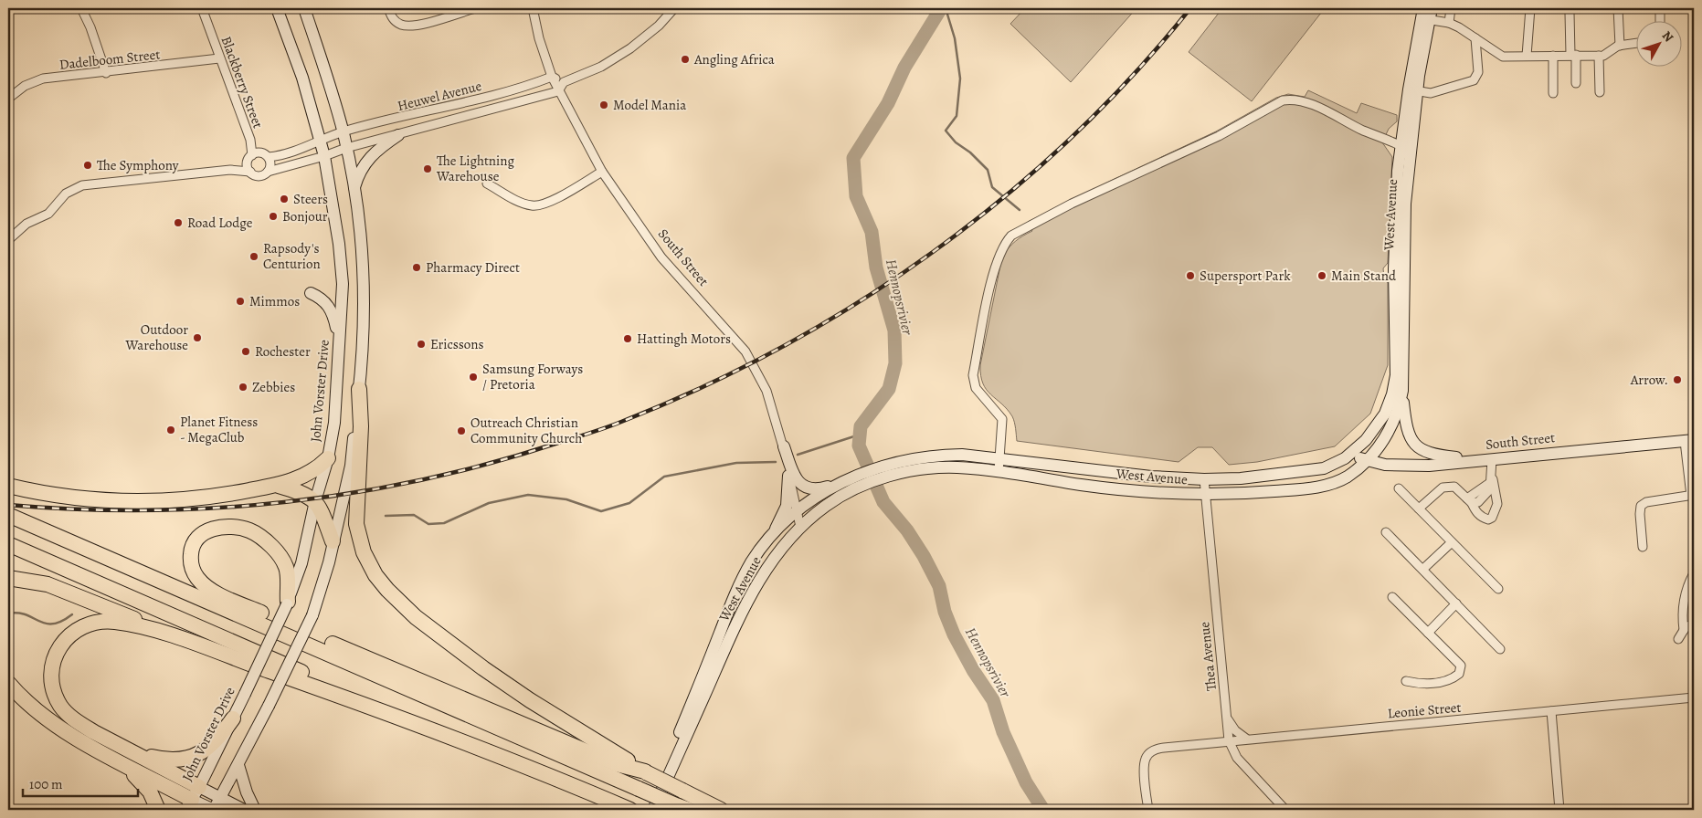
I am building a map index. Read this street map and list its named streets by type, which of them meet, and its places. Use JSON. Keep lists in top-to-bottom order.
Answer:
{
  "streets": {
    "street": [
      "Dadelboom Street",
      "Blackberry Street",
      "Heuwel Avenue",
      "West Avenue",
      "South Street",
      "John Vorster Drive",
      "Thea Avenue",
      "Leonie Street"
    ]
  },
  "crossings": [
    ["Dadelboom Street", "Blackberry Street"],
    ["Blackberry Street", "Heuwel Avenue"],
    ["Heuwel Avenue", "South Street"],
    ["Heuwel Avenue", "John Vorster Drive"],
    ["West Avenue", "South Street"],
    ["West Avenue", "Thea Avenue"],
    ["Thea Avenue", "Leonie Street"]
  ],
  "water": ["Hennopsrivier"],
  "places": [
    "Angling Africa",
    "Model Mania",
    "The Symphony",
    "The Lightning Warehouse",
    "Steers",
    "Bonjour",
    "Road Lodge",
    "Rapsody's Centurion",
    "Pharmacy Direct",
    "Supersport Park",
    "Main Stand",
    "Mimmos",
    "Outdoor Warehouse",
    "Hattingh Motors",
    "Ericssons",
    "Rochester",
    "Samsung Forways / Pretoria",
    "Arrow.",
    "Zebbies",
    "Planet Fitness - MegaClub",
    "Outreach Christian Community Church"
  ],
  "scale_bar": "100 m",
  "north": "top right"
}
